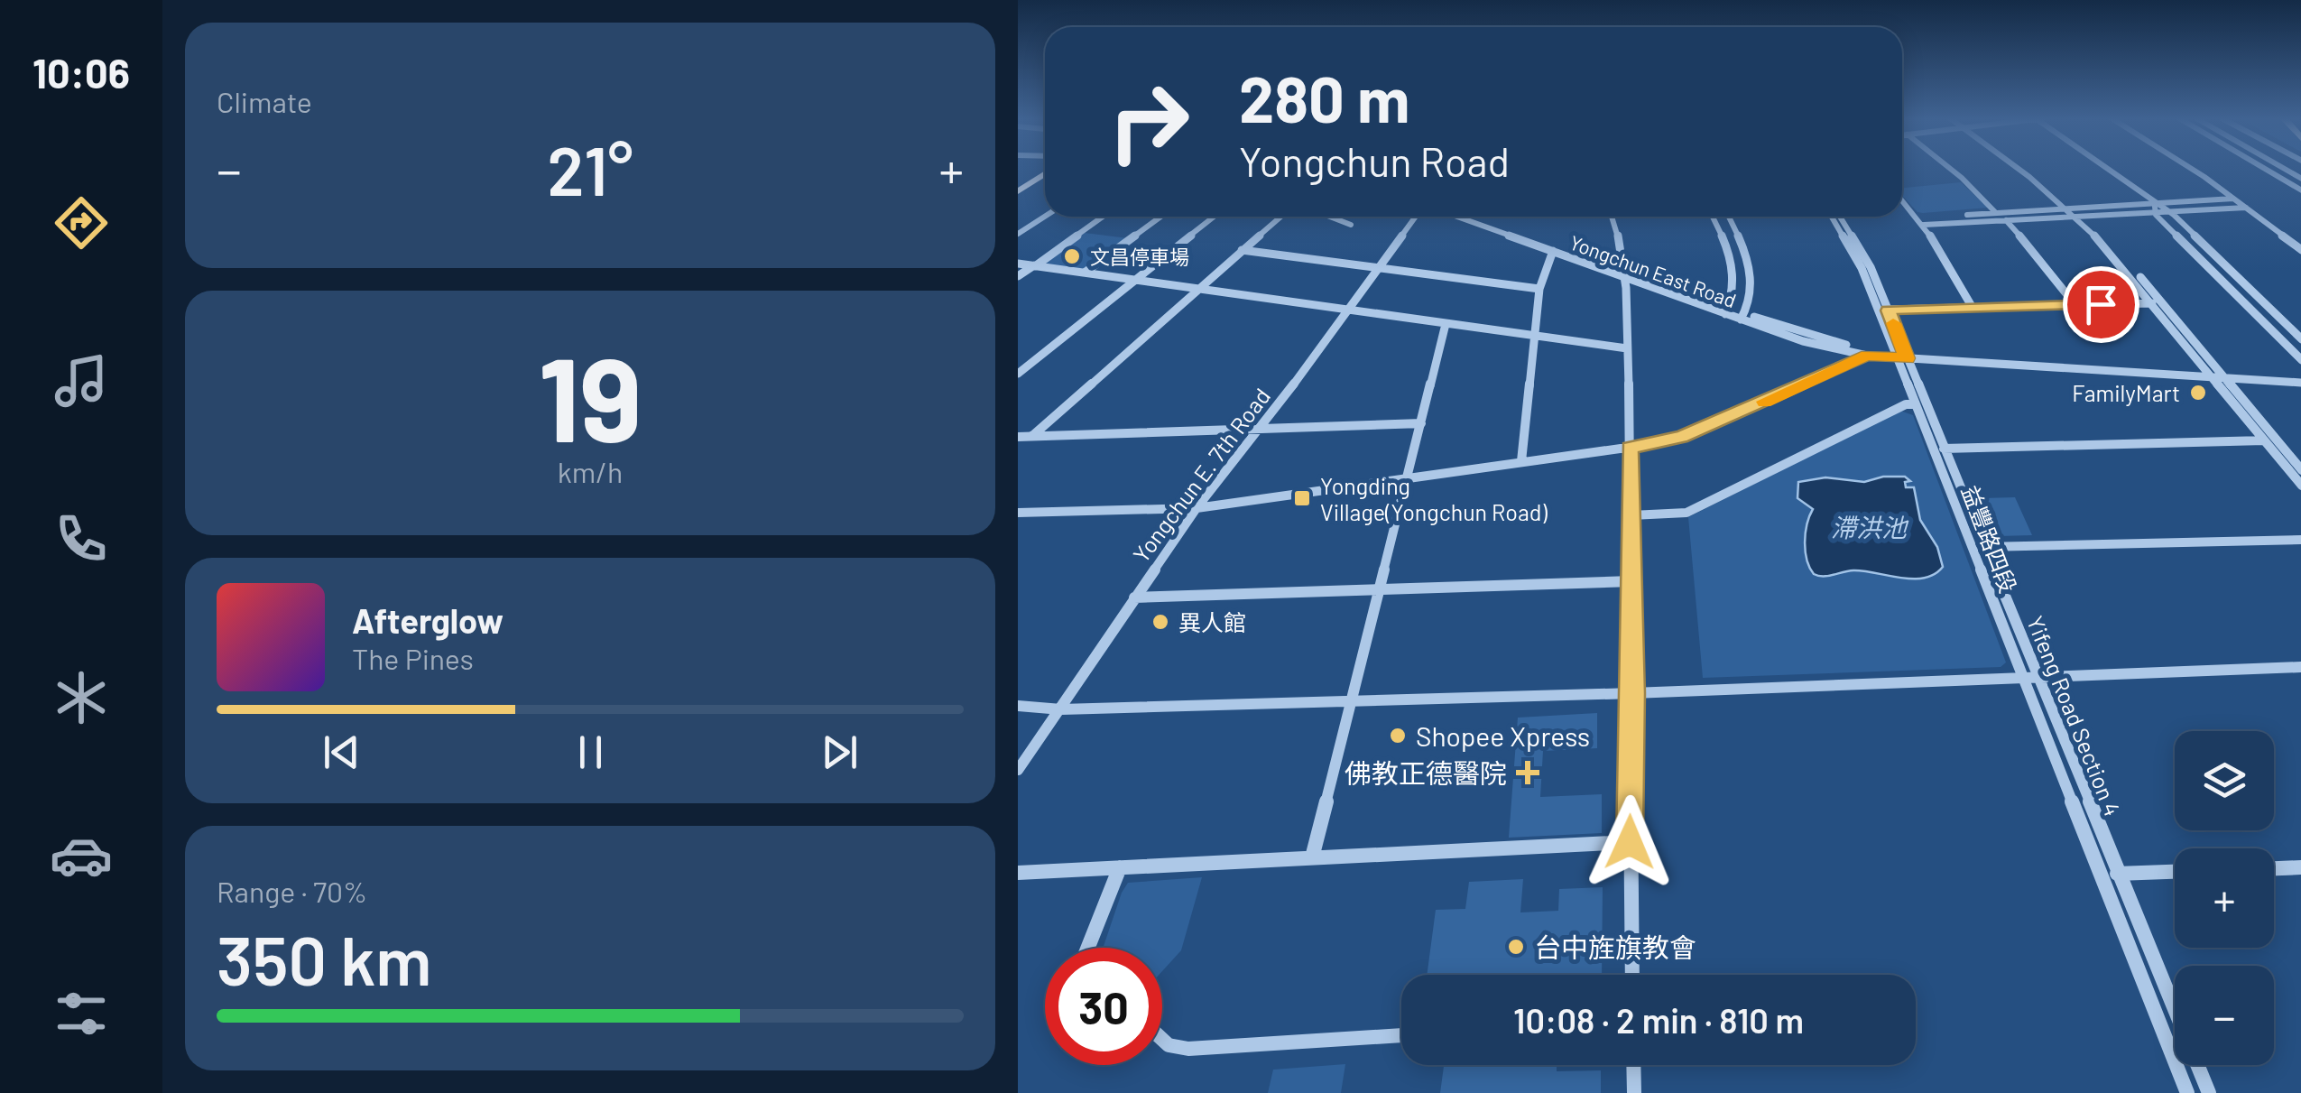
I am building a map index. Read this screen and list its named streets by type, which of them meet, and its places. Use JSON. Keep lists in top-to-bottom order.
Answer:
{
  "streets": {
    "street": [
      "Yongchun East Road",
      "Yongchun E. 7th Road",
      "益豐路四段",
      "Yifeng Road Section 4"
    ]
  },
  "crossings": [
    ["Yongchun East Road", "益豐路四段"],
    ["Yongchun East Road", "Yifeng Road Section 4"],
    ["益豐路四段", "Yifeng Road Section 4"]
  ],
  "water": ["滯洪池"],
  "places": {
    "other": [
      "文昌停車場",
      "FamilyMart",
      "異人館",
      "Shopee Xpress",
      "台中旌旗教會"
    ],
    "transit": ["Yongding Village(Yongchun Road)"],
    "health": ["佛教正德醫院"]
  },
  "page": {
    "tabs": "10:06",
    "tile": [
      "Climate",
      ["19", "km/h"],
      ["Range · 70%", "350 km"]
    ],
    "turn": ["280 m", "Yongchun Road"],
    "heat": ["−", "21°", "+"],
    "song": ["Afterglow", "The Pines"],
    "map_buttons": ["+", "−"],
    "limit": "30",
    "trip": "10:08 · 2 min · 810 m"
  }
}
